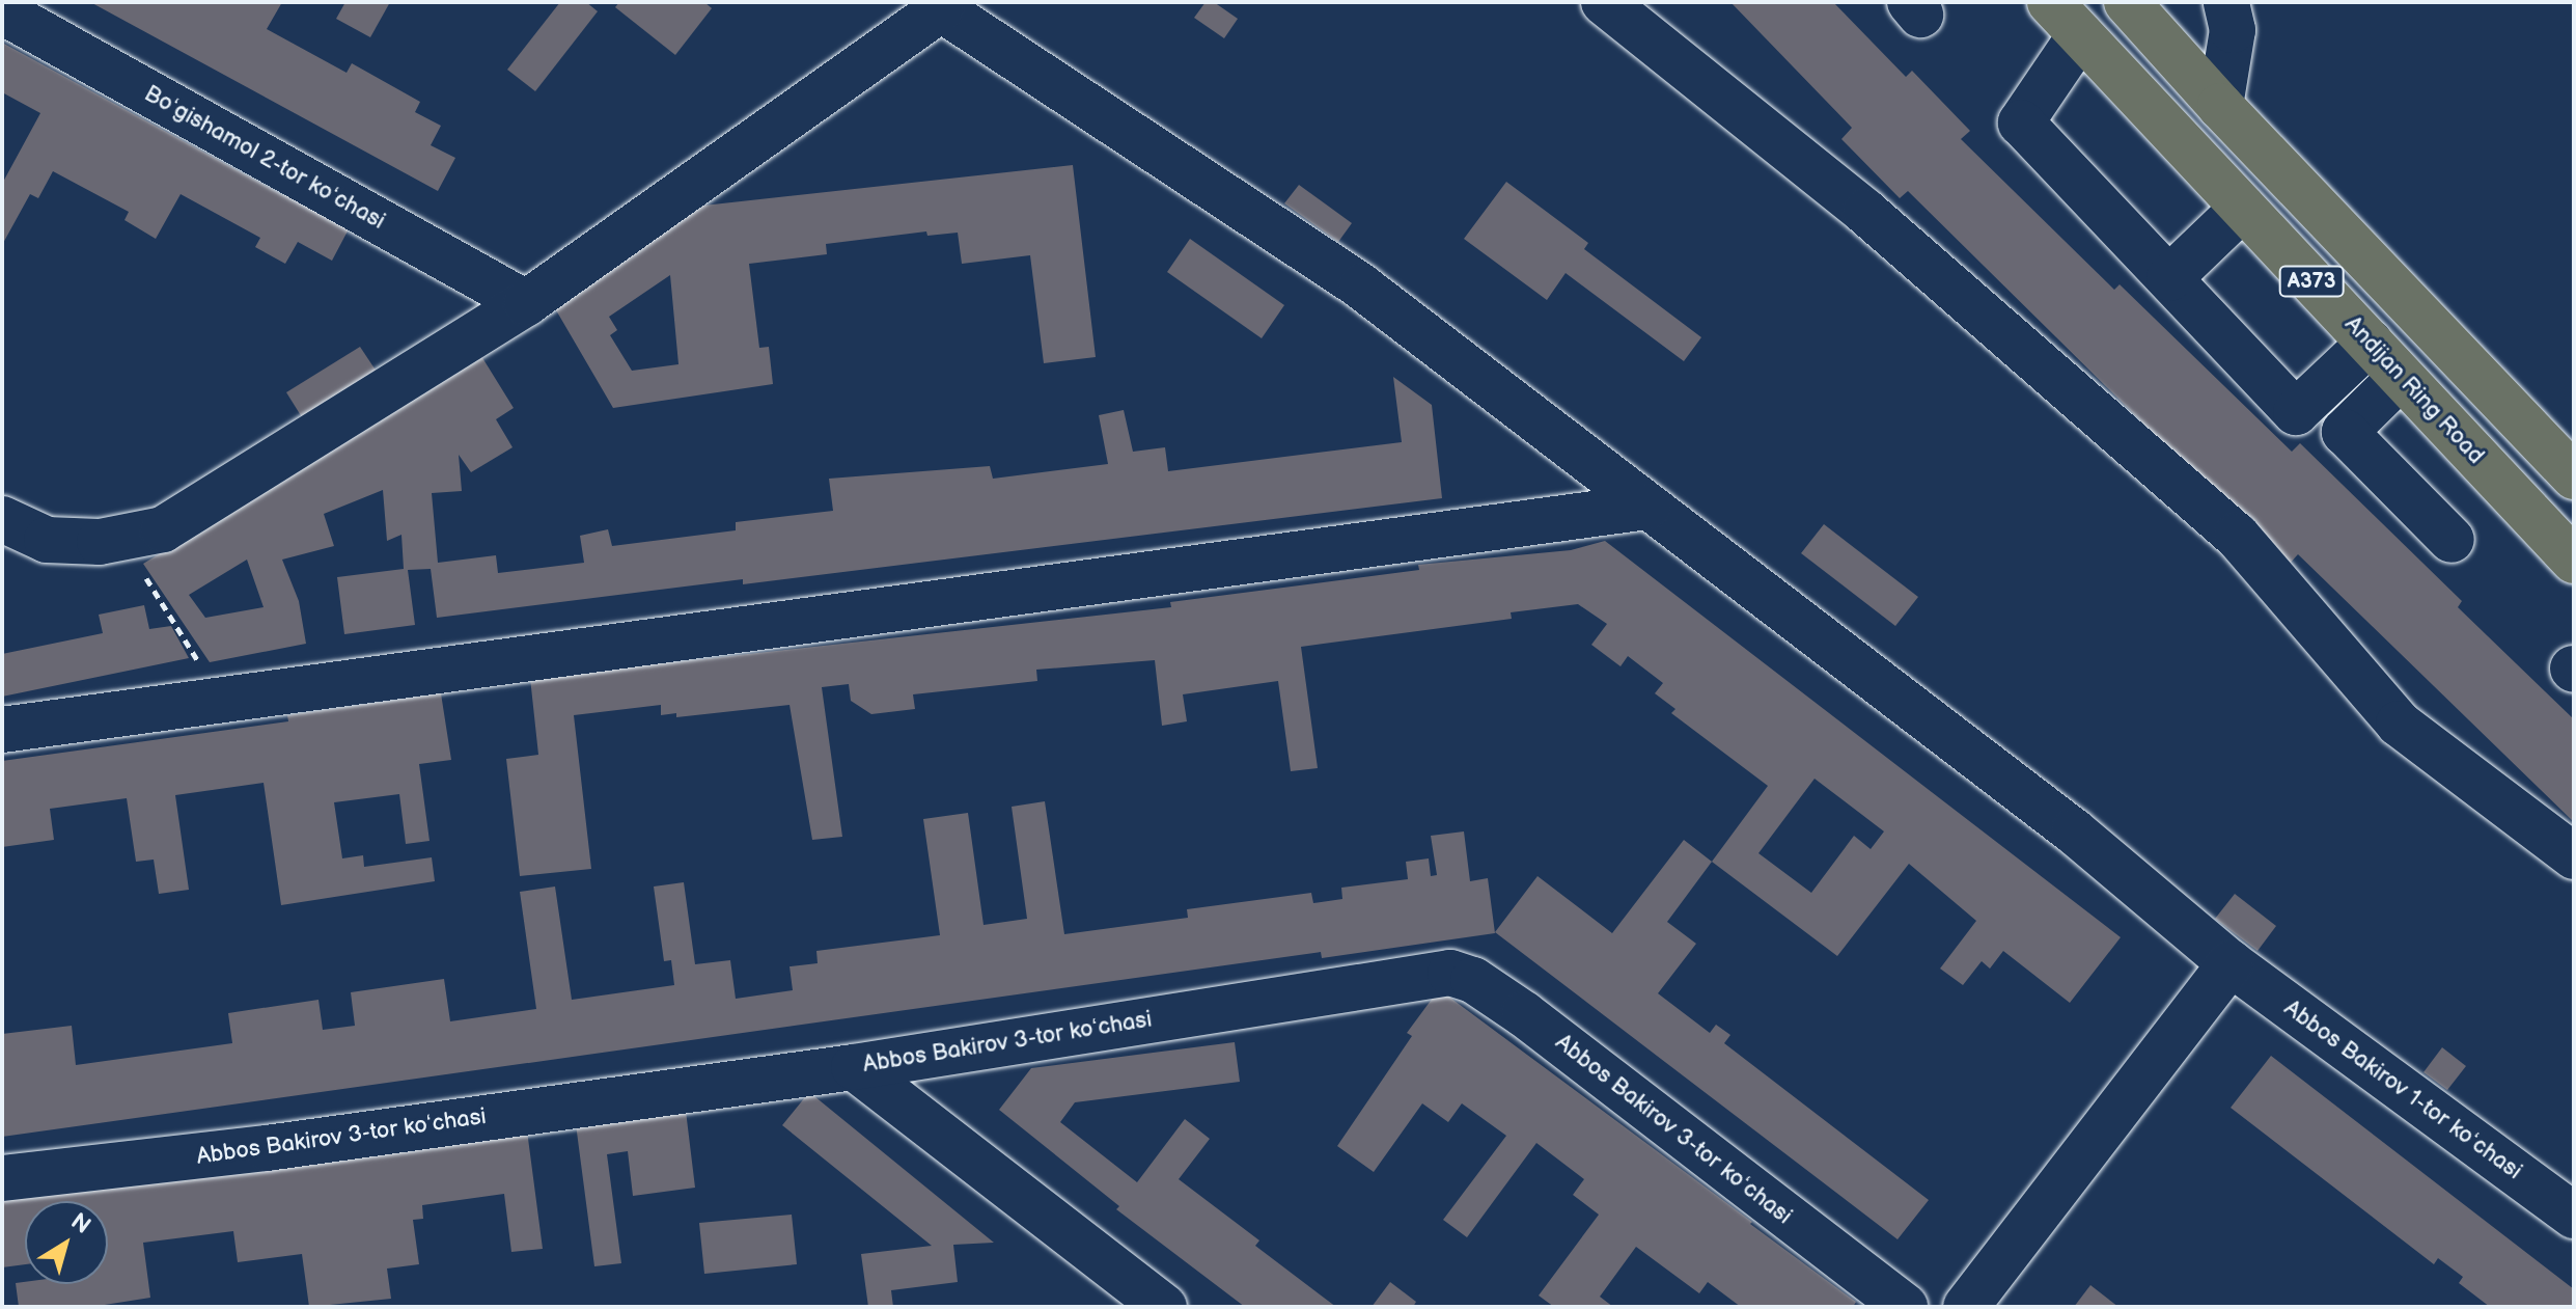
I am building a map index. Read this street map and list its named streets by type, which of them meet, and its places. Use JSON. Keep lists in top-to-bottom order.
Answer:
{
  "streets": {
    "highway": ["A373", "Andijan Ring Road"],
    "street": ["Boʻgishamol 2-tor koʻchasi", "Abbos Bakirov 3-tor koʻchasi", "Abbos Bakirov 1-tor koʻchasi"]
  },
  "north": "top right"
}
